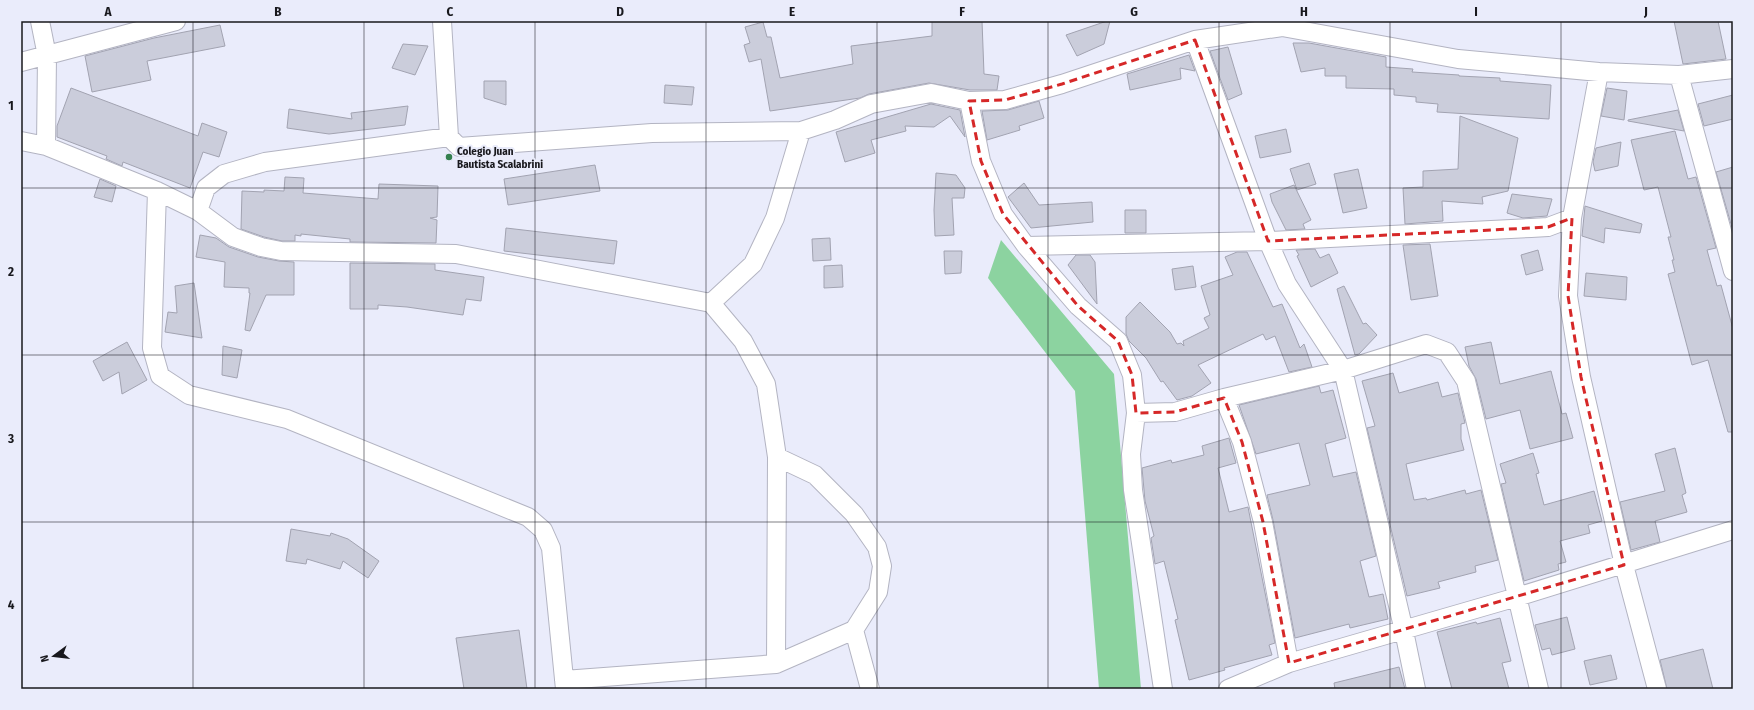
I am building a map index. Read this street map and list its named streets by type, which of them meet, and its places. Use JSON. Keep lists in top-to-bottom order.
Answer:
{
  "places": ["Colegio Juan Bautista Scalabrini"],
  "north": "left",
  "grid": {
    "columns": [
      "A",
      "B",
      "C",
      "D",
      "E",
      "F",
      "G",
      "H",
      "I",
      "J"
    ],
    "rows": [
      "1",
      "2",
      "3",
      "4"
    ]
  }
}
